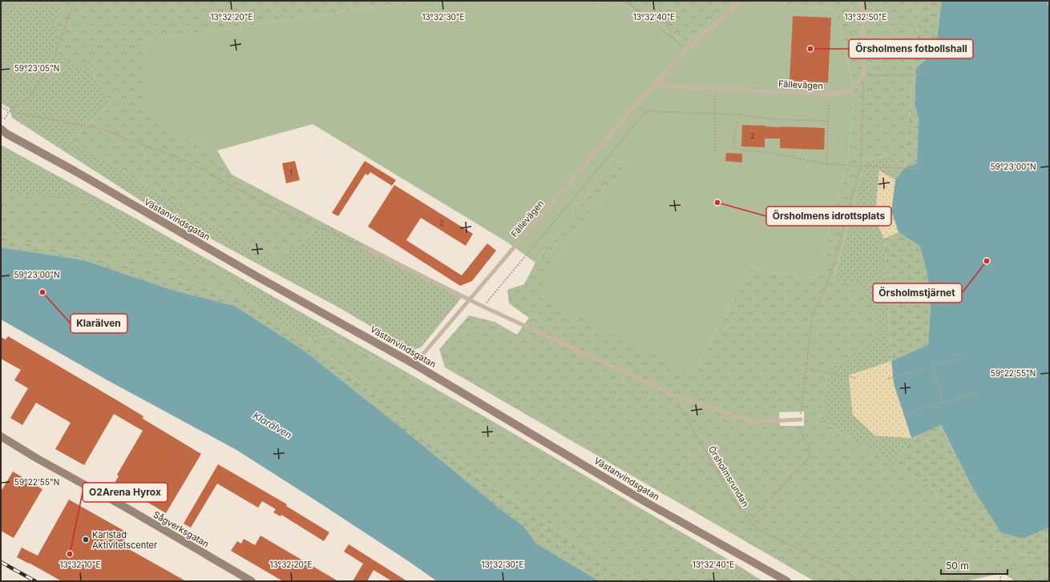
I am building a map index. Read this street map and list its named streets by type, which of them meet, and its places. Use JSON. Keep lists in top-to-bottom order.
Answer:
{
  "streets": {
    "street": ["Västanvindsgatan", "Sågverksgatan"],
    "lane": ["Fällevägen"],
    "path": ["Örsholmsrundan"]
  },
  "crossings": [
    ["Fällevägen", "Västanvindsgatan"]
  ],
  "water": ["Klarälven"],
  "places": [
    "Örsholmens fotbollshall",
    "Örsholmens idrottsplats",
    "Örsholmstjärnet",
    "Klarälven",
    "Karlstad Aktivitetscenter",
    "O2Arena Hyrox"
  ],
  "house_numbers": ["2", "1", "2"],
  "scale_bar": "50 m",
  "coordinates": [
    "13°32'20\"E",
    "13°32'30\"E",
    "13°32'40\"E",
    "13°32'50\"E",
    "59°23'05\"N",
    "59°23'00\"N",
    "59°22'55\"N",
    "13°32'10\"E"
  ]
}
